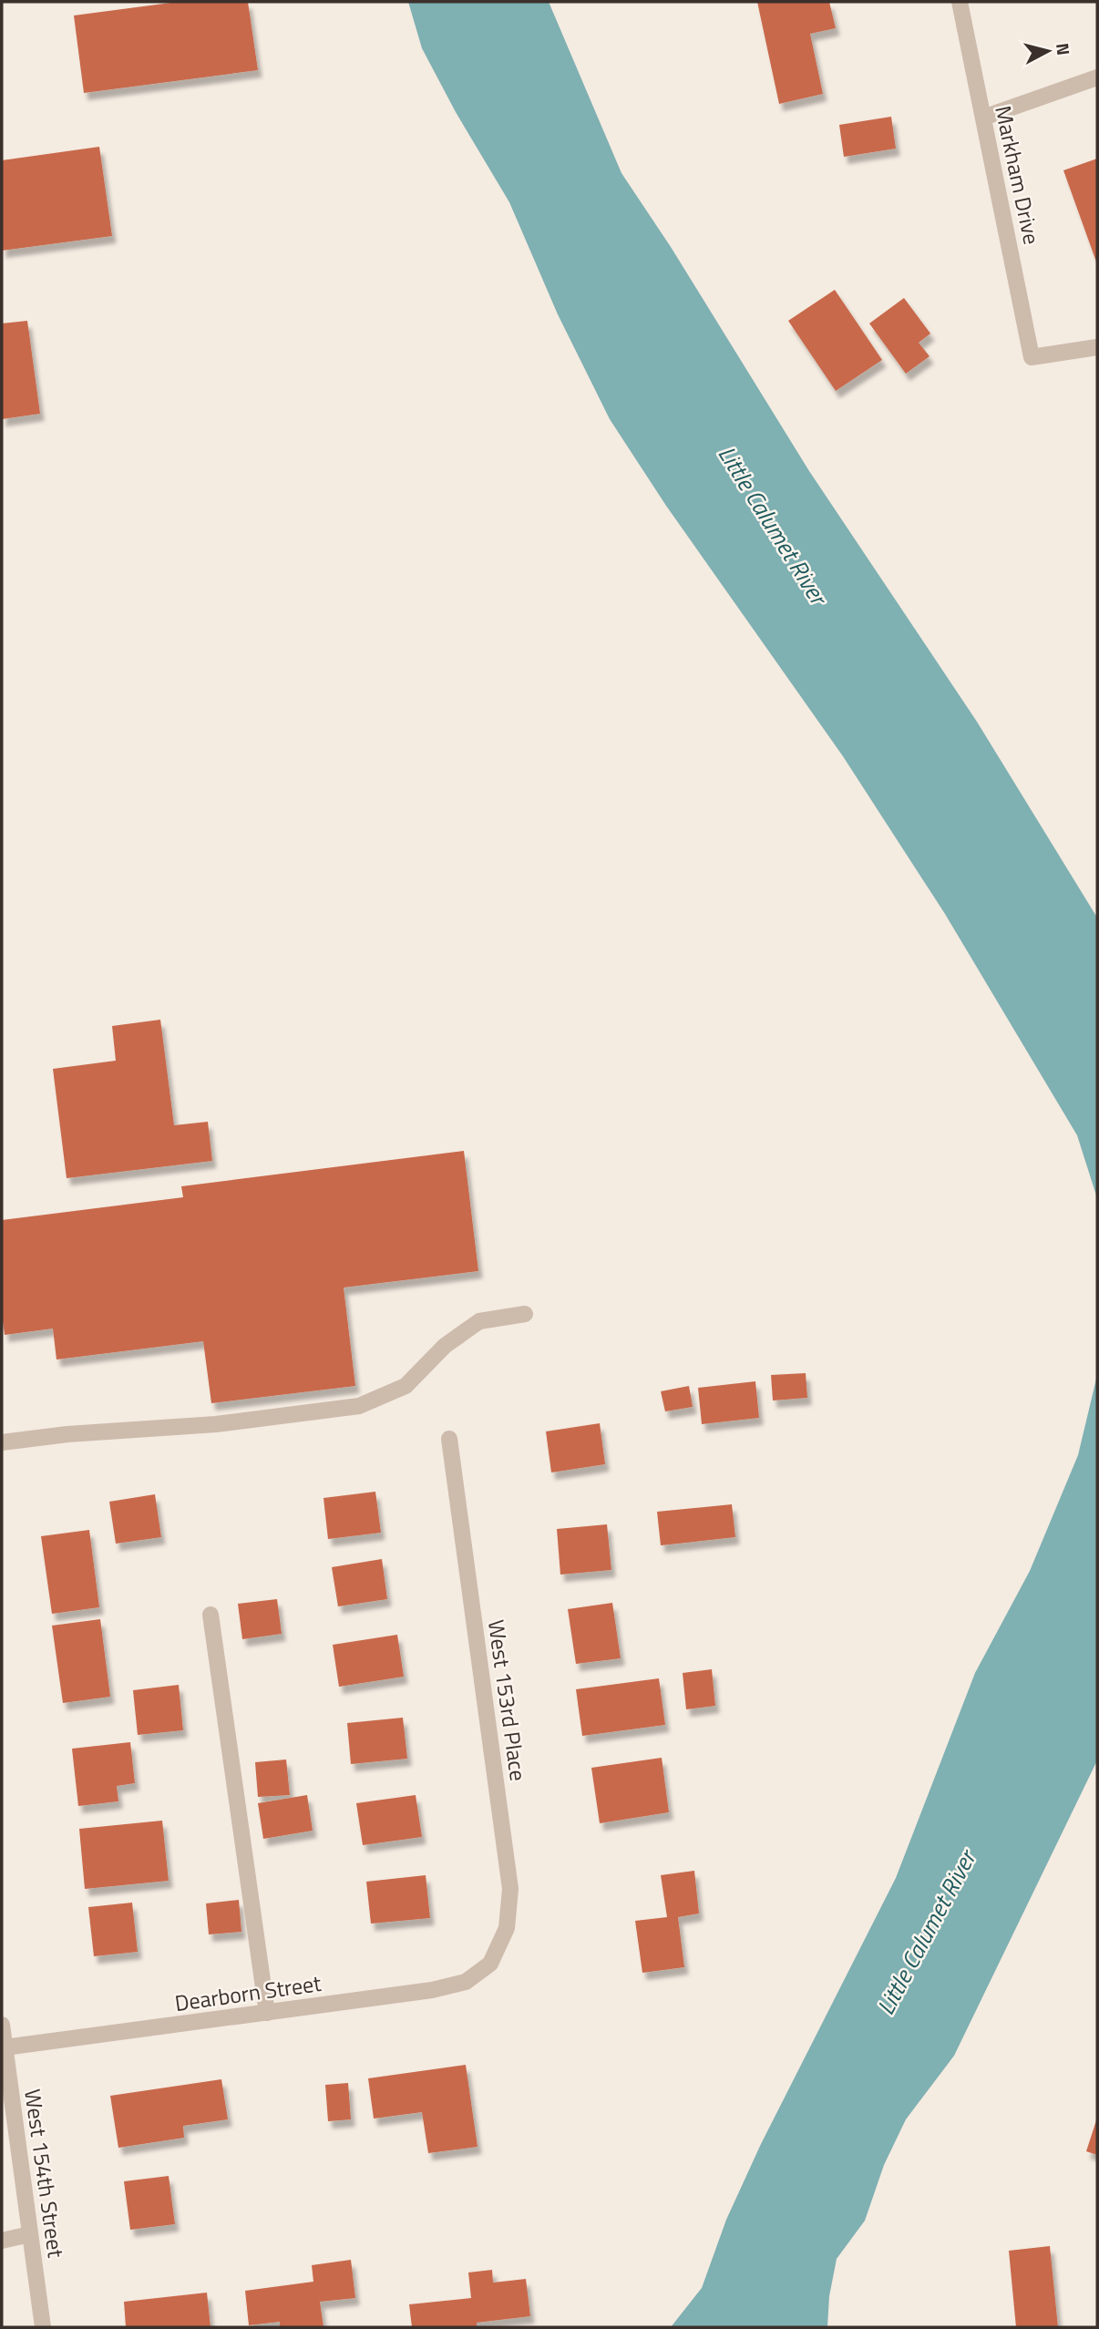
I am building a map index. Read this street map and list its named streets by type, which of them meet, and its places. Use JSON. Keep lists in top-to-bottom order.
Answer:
{
  "streets": {
    "street": [
      "Markham Drive",
      "West 153rd Place",
      "Dearborn Street",
      "West 154th Street"
    ]
  },
  "crossings": [
    ["West 153rd Place", "Dearborn Street"],
    ["Dearborn Street", "West 154th Street"]
  ],
  "water": ["Little Calumet River"],
  "north": "right"
}
